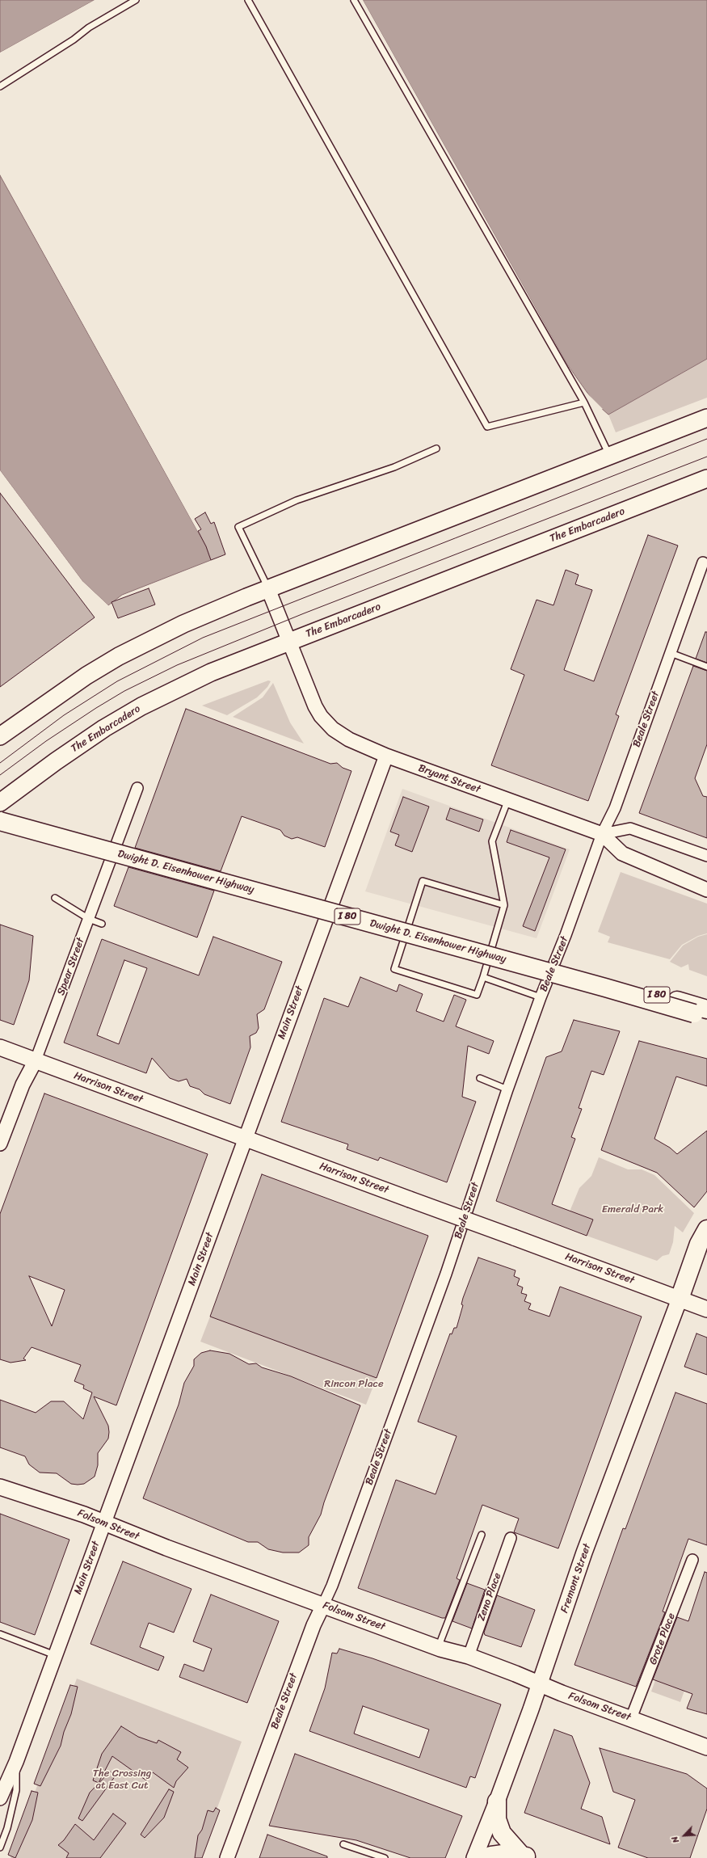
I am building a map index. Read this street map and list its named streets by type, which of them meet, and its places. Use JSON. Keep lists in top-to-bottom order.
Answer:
{
  "streets": {
    "highway": ["Dwight D. Eisenhower Highway", "I 80"],
    "main road": [
      "The Embarcadero",
      "Harrison Street",
      "Folsom Street",
      "Fremont Street"
    ],
    "street": [
      "Beale Street",
      "Bryant Street",
      "Spear Street",
      "Main Street",
      "Zeno Place",
      "Grote Place"
    ]
  },
  "crossings": [
    ["The Embarcadero", "Bryant Street"],
    ["Beale Street", "Bryant Street"],
    ["Beale Street", "Folsom Street"],
    ["Bryant Street", "Main Street"],
    ["Spear Street", "Harrison Street"],
    ["Main Street", "Harrison Street"],
    ["Main Street", "Folsom Street"],
    ["Harrison Street", "Fremont Street"],
    ["Folsom Street", "Fremont Street"],
    ["Folsom Street", "Zeno Place"],
    ["Folsom Street", "Grote Place"]
  ],
  "parks": ["Emerald Park", "Rincon Place", "The Crossing at East Cut"],
  "north": "bottom left"
}
